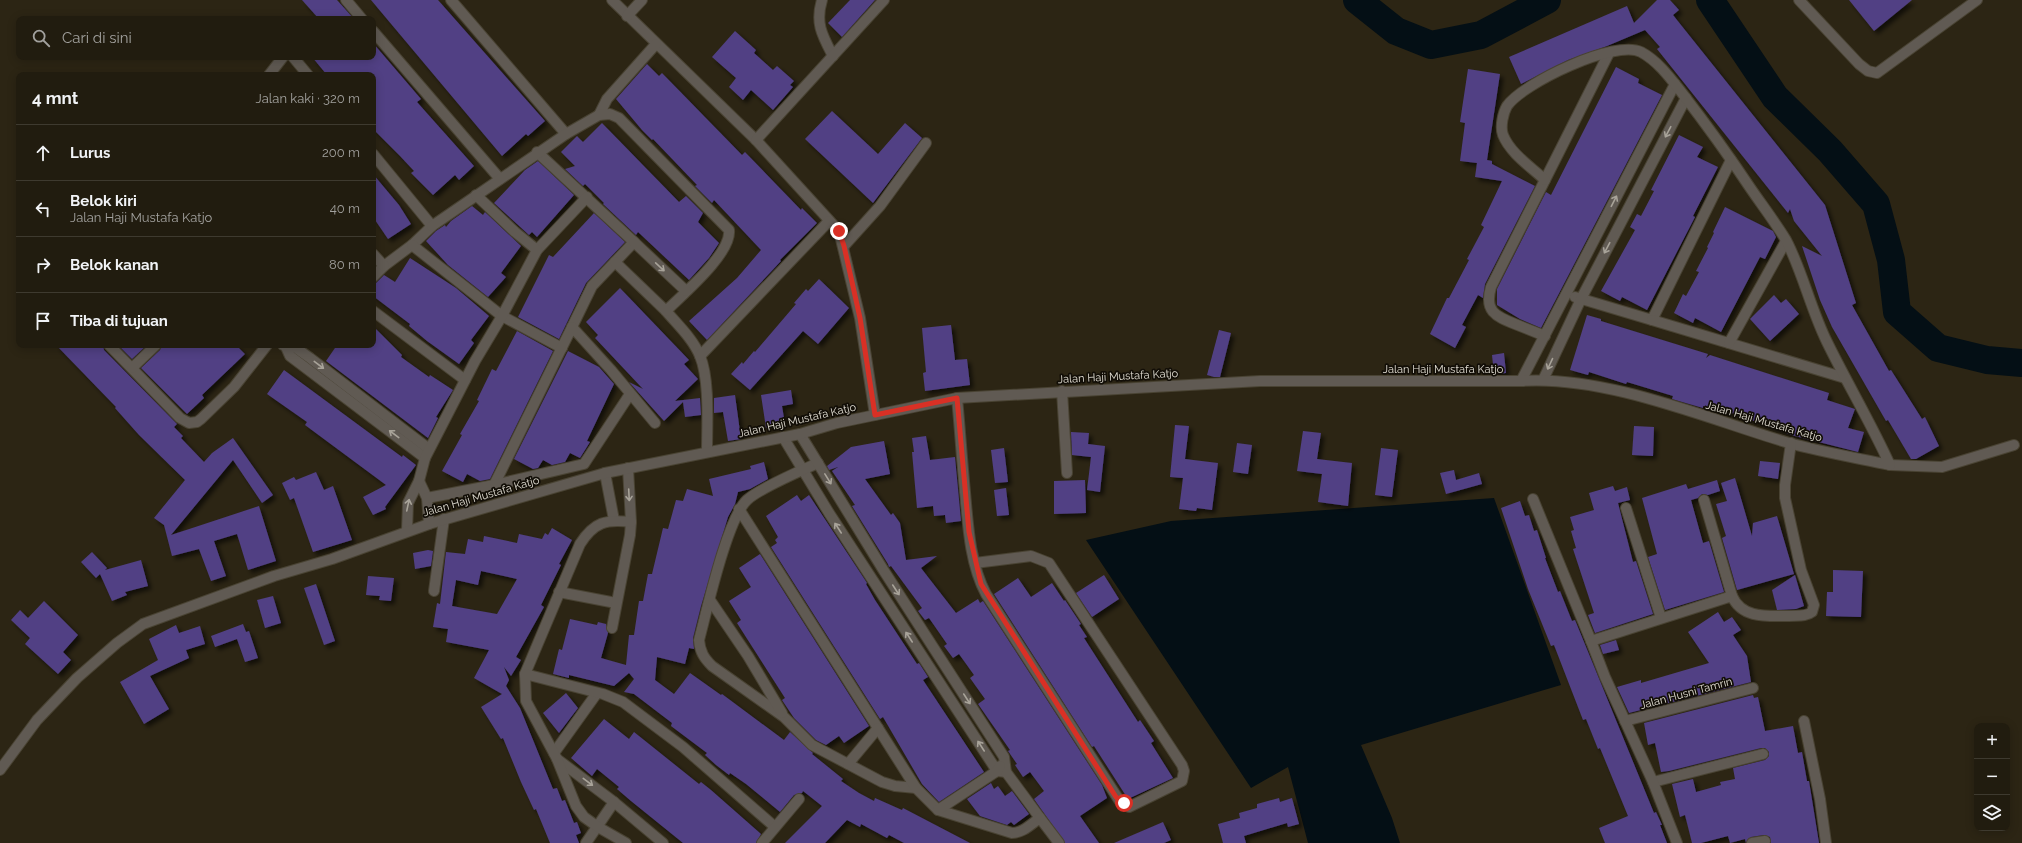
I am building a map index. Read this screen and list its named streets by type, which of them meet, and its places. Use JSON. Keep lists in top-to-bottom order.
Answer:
{
  "streets": {
    "street": ["Jalan Haji Mustafa Katjo", "Jalan Husni Tamrin"]
  },
  "page": {
    "search": "Cari di sini",
    "heading": ["4 mnt", "Jalan kaki · 320 m"],
    "list": [
      ["Lurus", "200 m"],
      ["Belok kiri", "Jalan Haji Mustafa Katjo", "40 m"],
      ["Belok kanan", "80 m"],
      "Tiba di tujuan"
    ],
    "map_buttons": ["+", "−"]
  }
}
